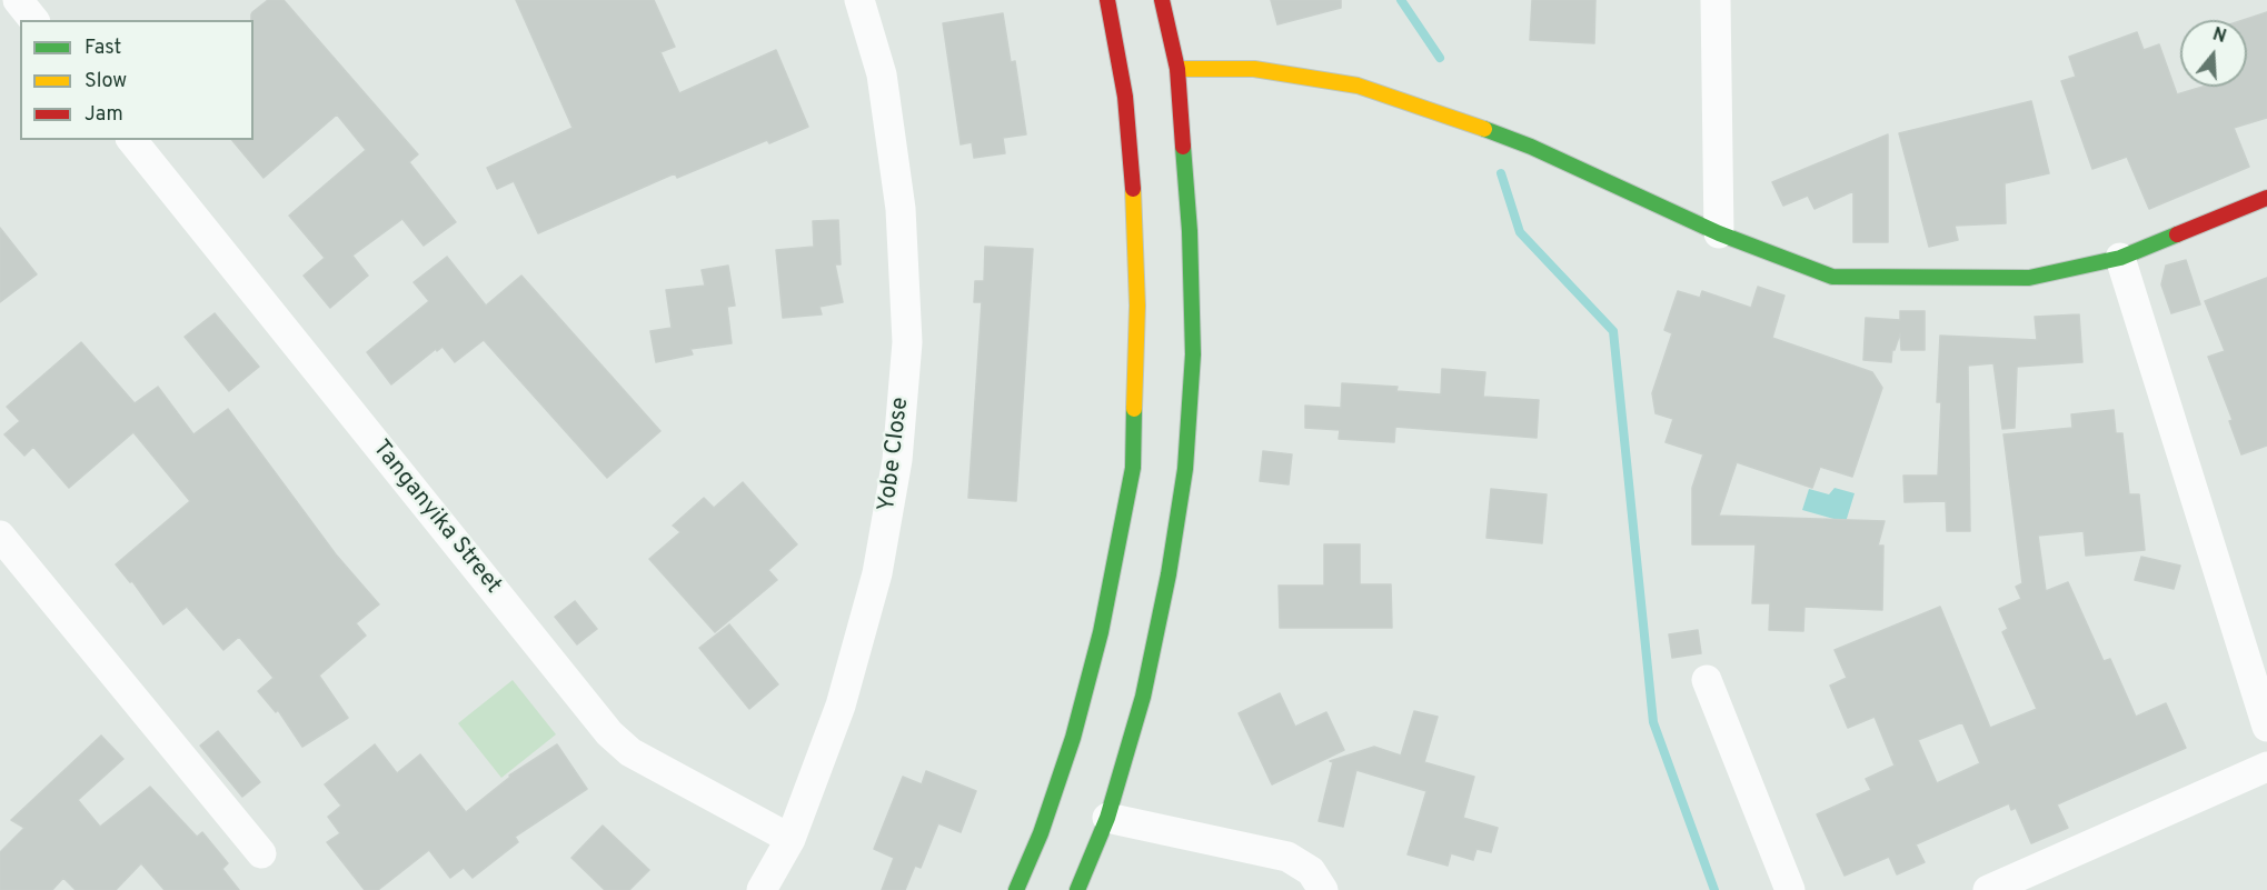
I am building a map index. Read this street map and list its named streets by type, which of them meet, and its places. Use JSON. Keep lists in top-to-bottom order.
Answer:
{
  "streets": {
    "street": ["Yobe Close", "Tanganyika Street"]
  },
  "crossings": [
    ["Yobe Close", "Tanganyika Street"]
  ],
  "legend": ["Fast", "Slow", "Jam"],
  "north": "top"
}
